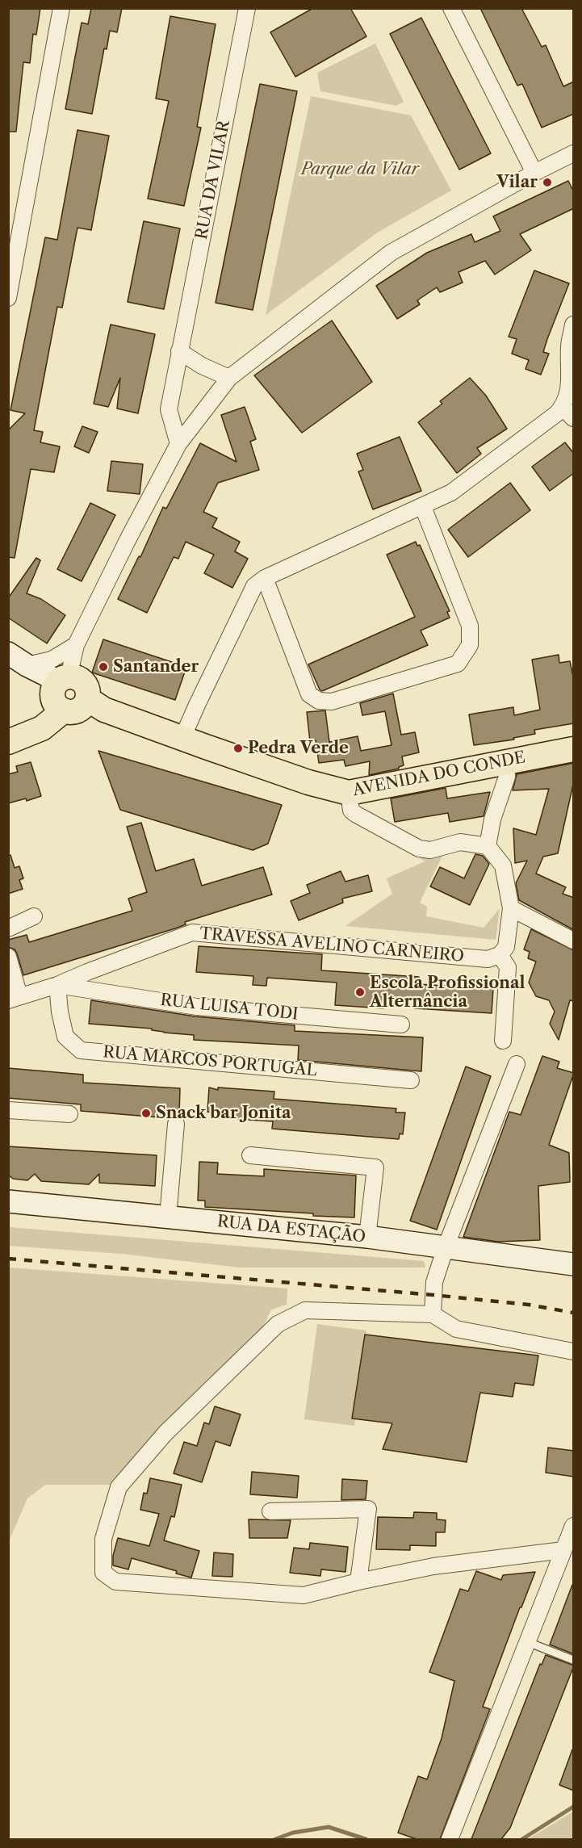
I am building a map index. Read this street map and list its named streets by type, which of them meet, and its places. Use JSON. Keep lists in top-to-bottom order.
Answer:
{
  "streets": {
    "main road": ["AVENIDA DO CONDE"],
    "street": [
      "RUA DA VILAR",
      "TRAVESSA AVELINO CARNEIRO",
      "RUA LUISA TODI",
      "RUA MARCOS PORTUGAL",
      "RUA DA ESTAÇÃO"
    ]
  },
  "crossings": [
    ["TRAVESSA AVELINO CARNEIRO", "RUA LUISA TODI"],
    ["TRAVESSA AVELINO CARNEIRO", "RUA MARCOS PORTUGAL"],
    ["RUA LUISA TODI", "RUA MARCOS PORTUGAL"]
  ],
  "parks": ["Parque da Vilar"],
  "places": [
    "Vilar",
    "Santander",
    "Pedra Verde",
    "Escola Profissional Alternância",
    "Snack bar Jonita"
  ]
}
